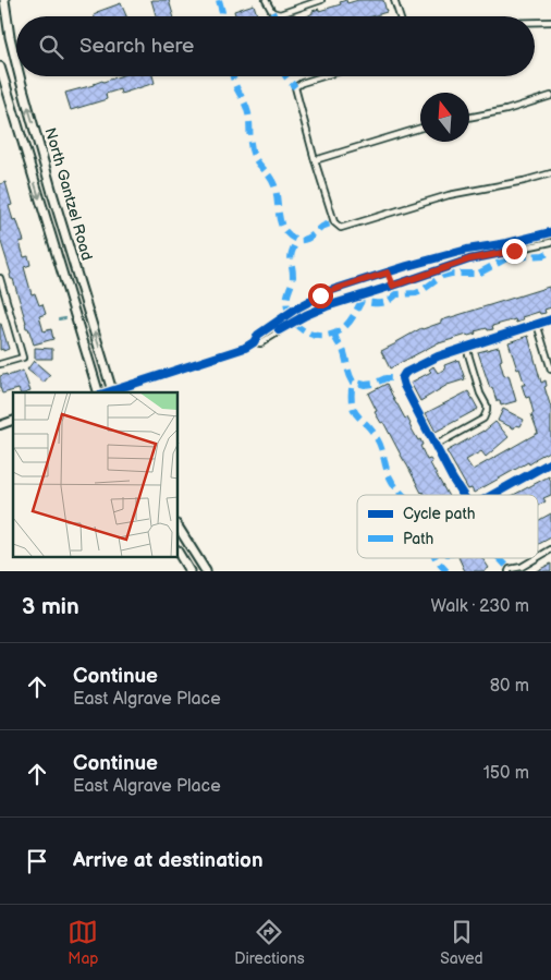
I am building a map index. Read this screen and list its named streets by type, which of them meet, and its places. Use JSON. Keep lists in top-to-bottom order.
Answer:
{
  "streets": {
    "main road": ["North Gantzel Road"]
  },
  "legend": ["Cycle path", "Path"],
  "north": "top",
  "page": {
    "search": "Search here",
    "heading": ["3 min", "Walk · 230 m"],
    "list": [
      ["Continue", "East Algrave Place", "80 m"],
      ["Continue", "East Algrave Place", "150 m"],
      "Arrive at destination"
    ],
    "nav": ["Map", "Directions", "Saved"]
  }
}
